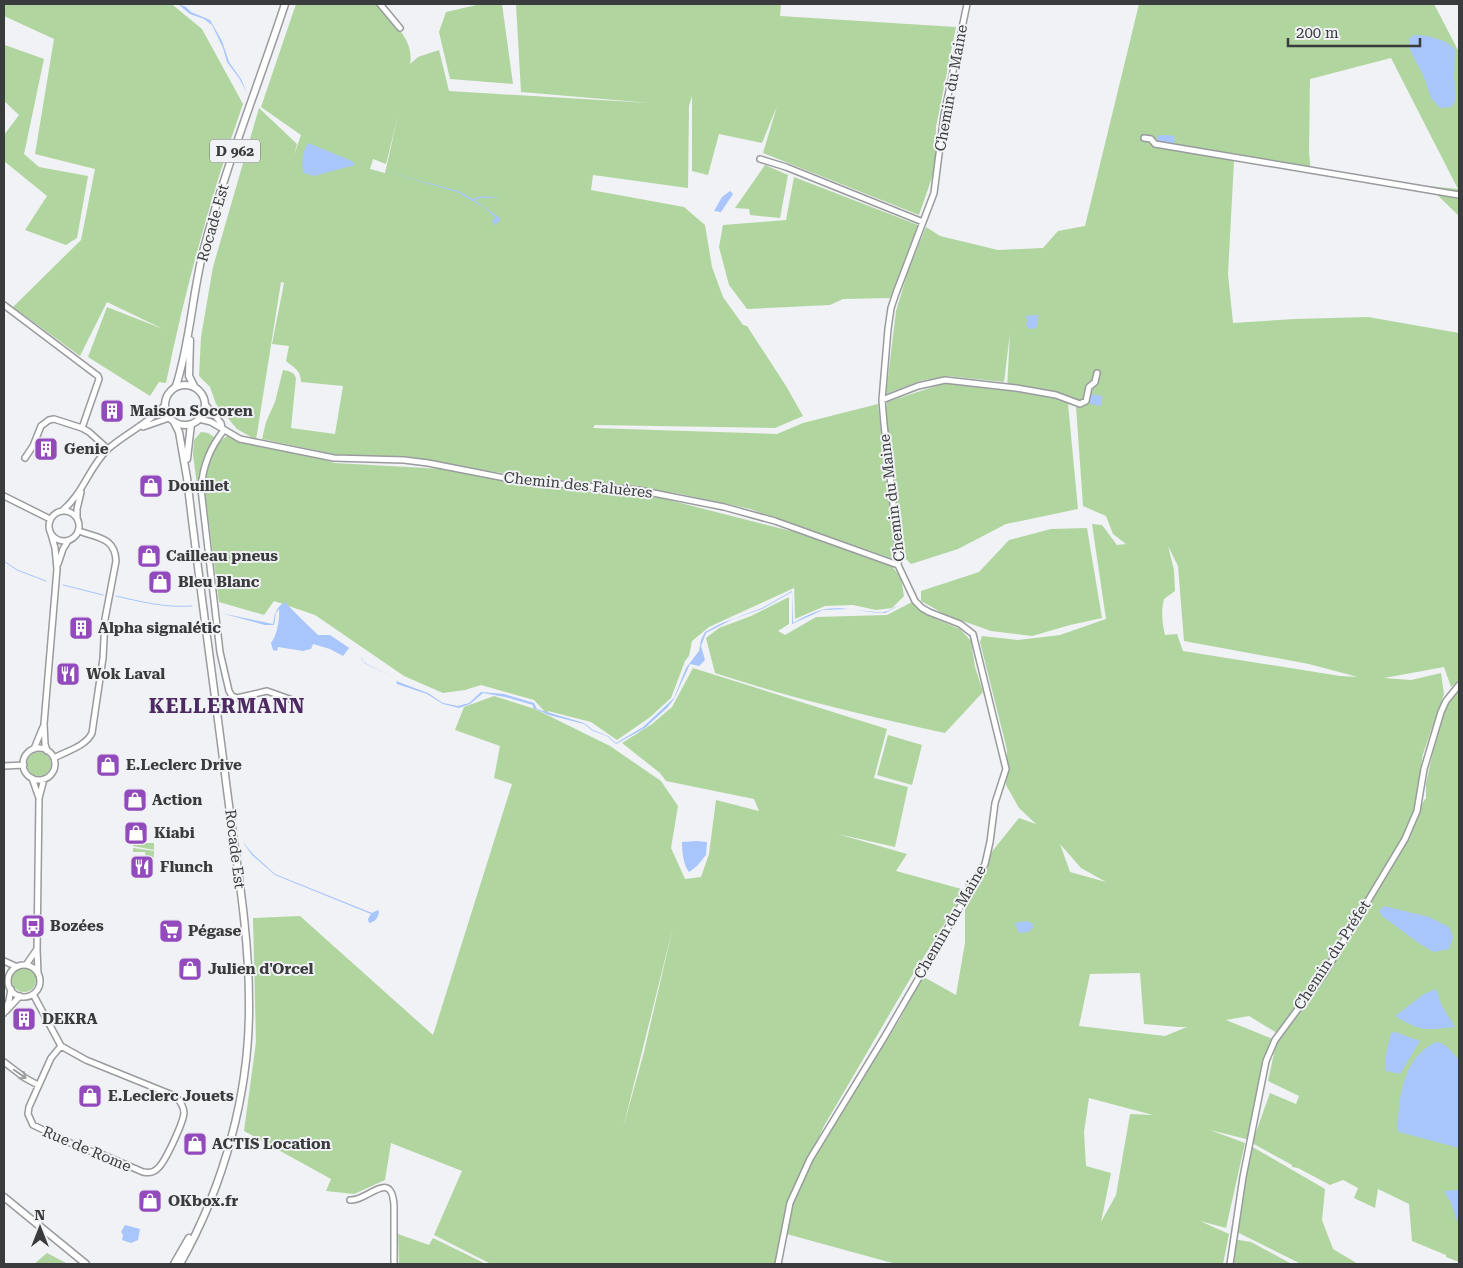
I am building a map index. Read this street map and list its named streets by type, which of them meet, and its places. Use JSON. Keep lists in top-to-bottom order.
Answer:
{
  "streets": {
    "main road": ["D 962", "Rocade Est"],
    "street": [
      "Chemin du Maine",
      "Chemin des Faluères",
      "Chemin du Préfet",
      "Rue de Rome"
    ]
  },
  "crossings": [
    ["Chemin du Maine", "Chemin des Faluères"],
    ["Rocade Est", "Chemin des Faluères"]
  ],
  "districts": ["KELLERMANN"],
  "places": {
    "building": [
      "Maison Socoren",
      "Genie",
      "Alpha signalétic",
      "DEKRA"
    ],
    "shop": [
      "Douillet",
      "Cailleau pneus",
      "Bleu Blanc",
      "E.Leclerc Drive",
      "Action",
      "Kiabi",
      "Julien d'Orcel",
      "E.Leclerc Jouets",
      "ACTIS Location",
      "OKbox.fr"
    ],
    "restaurant": ["Wok Laval", "Flunch"],
    "bus stop": ["Bozées"],
    "supermarket": ["Pégase"]
  },
  "scale_bar": "200 m",
  "north": "top"
}
